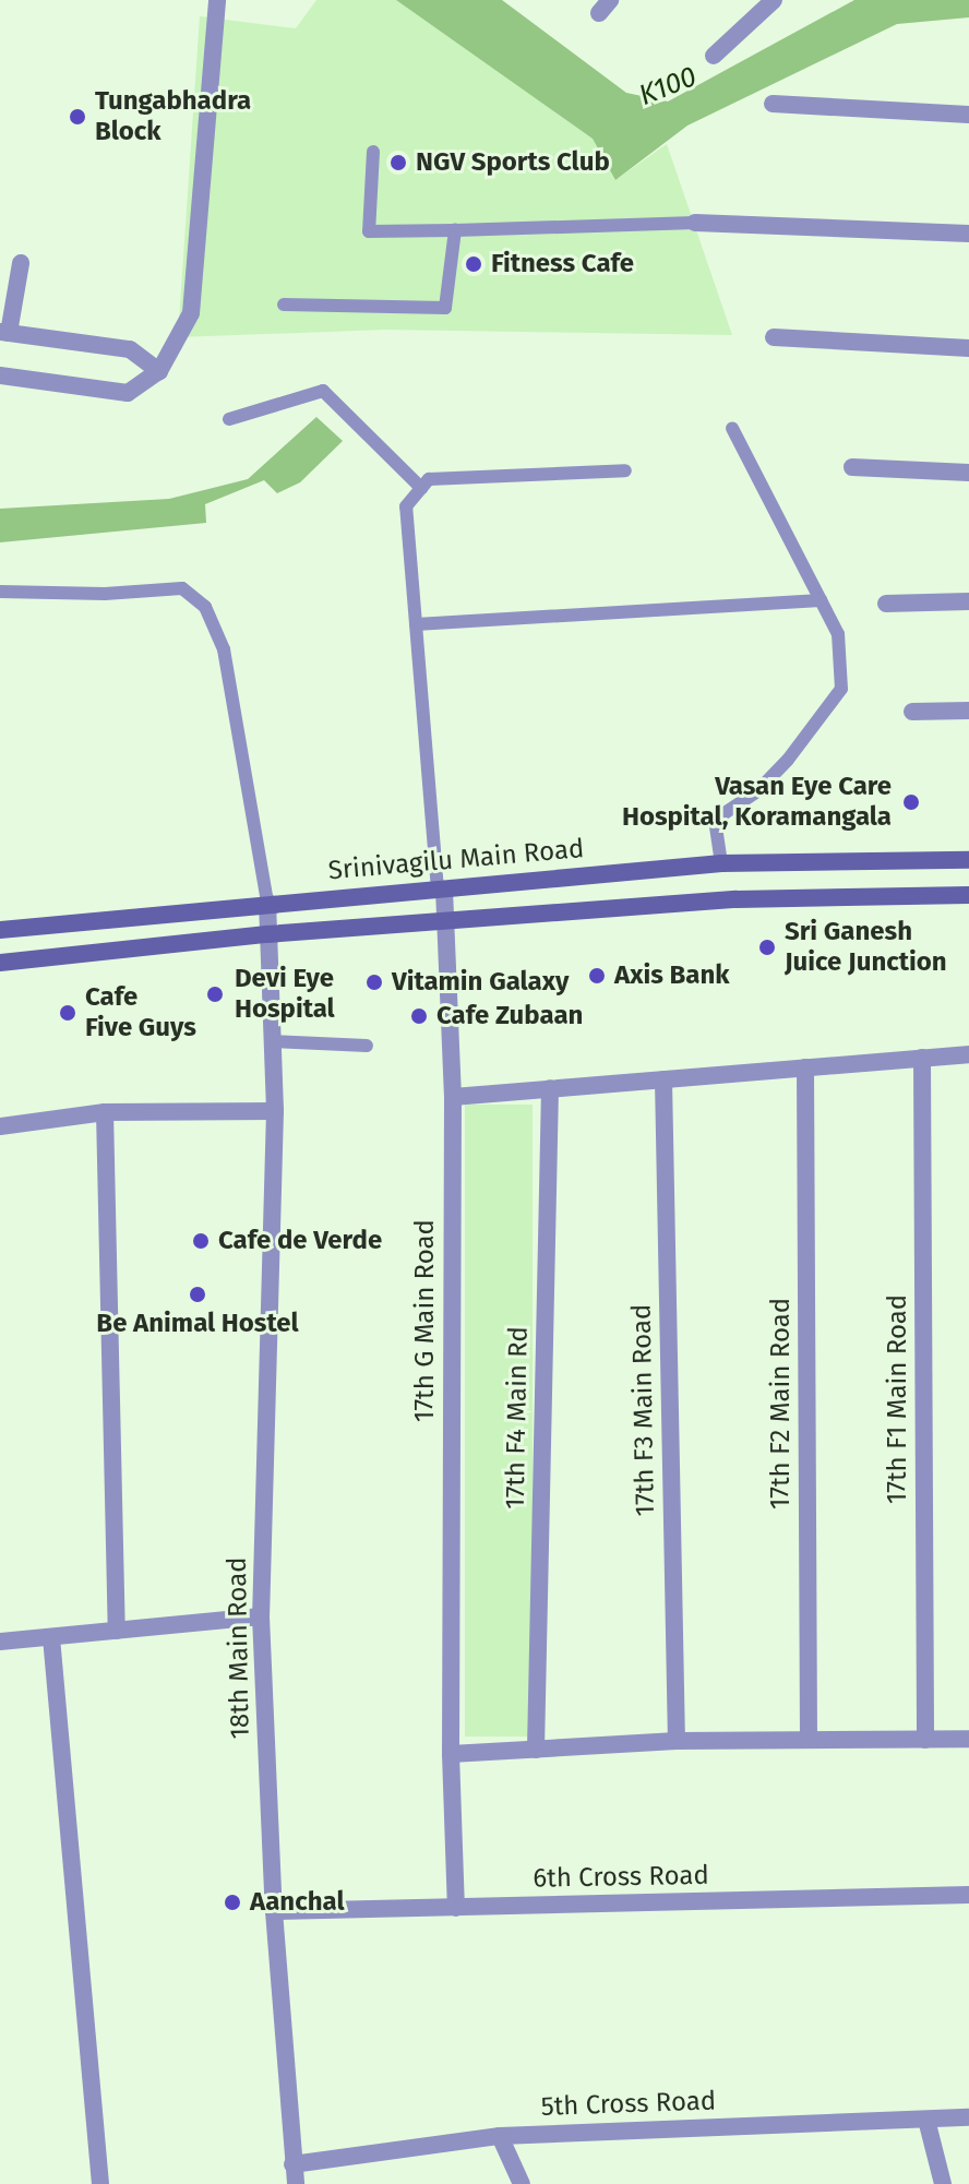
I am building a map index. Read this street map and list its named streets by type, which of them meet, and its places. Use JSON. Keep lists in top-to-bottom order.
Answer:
{
  "streets": {
    "main road": ["Srinivagilu Main Road"],
    "street": [
      "17th G Main Road",
      "17th F1 Main Road",
      "17th F2 Main Road",
      "17th F3 Main Road",
      "17th F4 Main Rd",
      "18th Main Road",
      "6th Cross Road",
      "5th Cross Road"
    ]
  },
  "crossings": [
    ["Srinivagilu Main Road", "17th G Main Road"],
    ["Srinivagilu Main Road", "18th Main Road"],
    ["17th G Main Road", "6th Cross Road"],
    ["18th Main Road", "6th Cross Road"],
    ["18th Main Road", "5th Cross Road"]
  ],
  "water": ["K100"],
  "places": [
    "Tungabhadra Block",
    "NGV Sports Club",
    "Fitness Cafe",
    "Vasan Eye Care Hospital, Koramangala",
    "Sri Ganesh Juice Junction",
    "Axis Bank",
    "Vitamin Galaxy",
    "Devi Eye Hospital",
    "Cafe Five Guys",
    "Cafe Zubaan",
    "Cafe de Verde",
    "Be Animal Hostel",
    "Aanchal"
  ]
}
